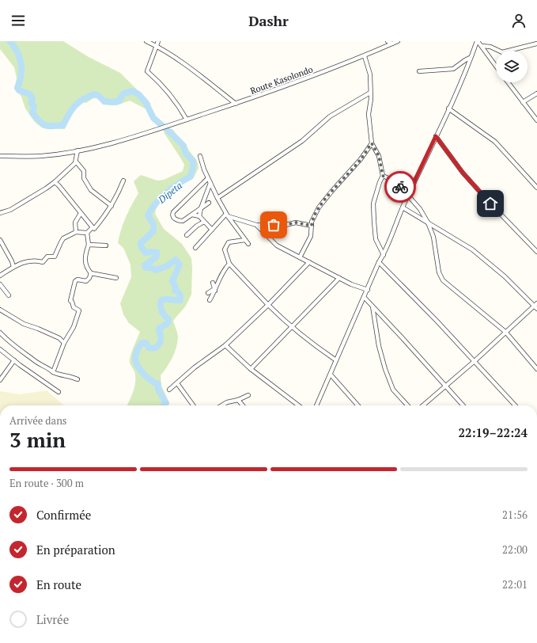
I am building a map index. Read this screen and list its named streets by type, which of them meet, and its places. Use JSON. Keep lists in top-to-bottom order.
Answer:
{
  "streets": {
    "street": ["Route Kasolondo"]
  },
  "water": ["Dipeta"],
  "page": {
    "header": "Dashr",
    "heading": ["3 min", "Arrivée dans", "22:19–22:24"],
    "bar": "En route · 300 m",
    "list": [
      ["Confirmée", "21:56"],
      ["En préparation", "22:00"],
      ["En route", "22:01"],
      "Livrée"
    ]
  }
}
